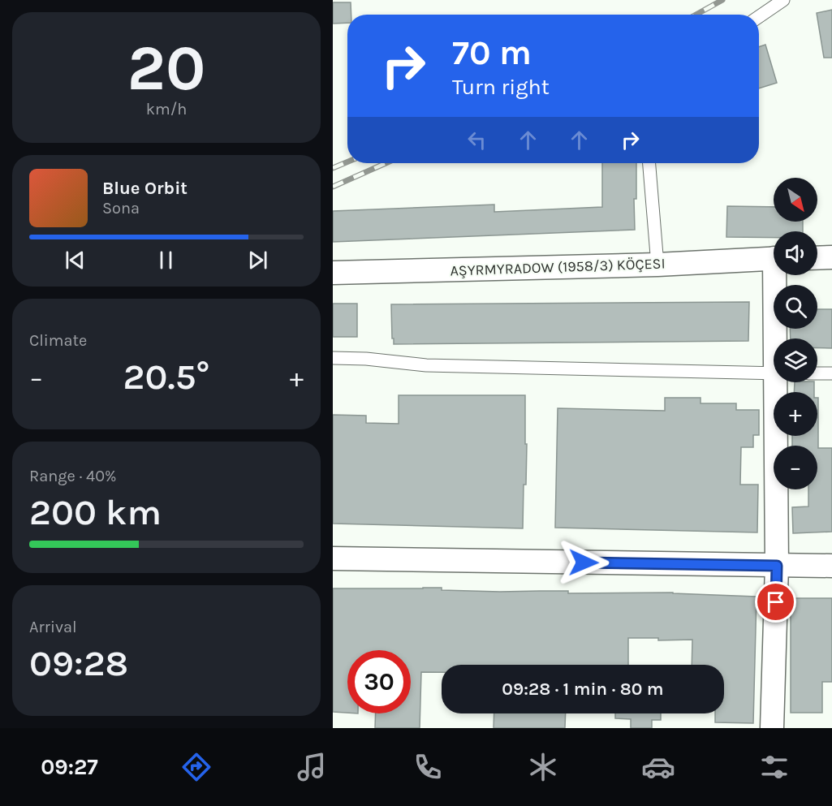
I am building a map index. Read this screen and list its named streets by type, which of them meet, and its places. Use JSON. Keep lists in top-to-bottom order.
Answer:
{
  "streets": {
    "street": ["AŞYRMYRADOW (1958/3) KÖÇESI"]
  },
  "north": "bottom right",
  "page": {
    "tile": [
      ["20", "km/h"],
      "Climate",
      ["Range · 40%", "200 km"],
      ["Arrival", "09:28"]
    ],
    "turn": ["70 m", "Turn right"],
    "song": ["Blue Orbit", "Sona"],
    "map_buttons": ["+", "−"],
    "heat": ["−", "20.5°", "+"],
    "limit": "30",
    "trip": "09:28 · 1 min · 80 m",
    "tabs": "09:27"
  }
}
